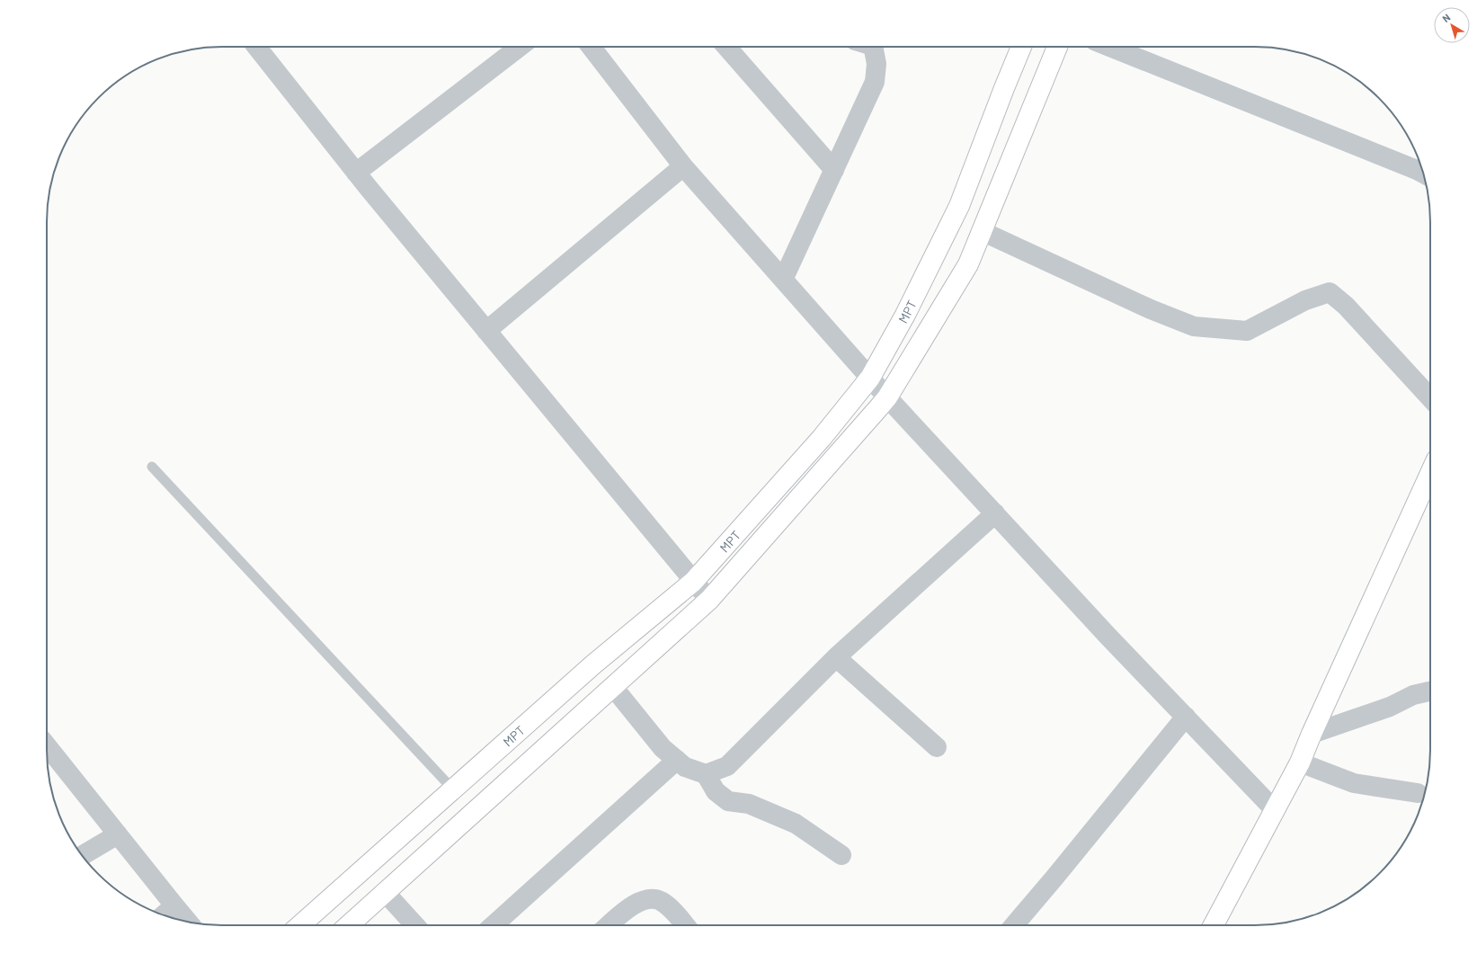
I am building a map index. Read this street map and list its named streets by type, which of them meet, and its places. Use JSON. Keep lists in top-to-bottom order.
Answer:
{
  "streets": {
    "main road": ["MPT"]
  },
  "north": "top left"
}
